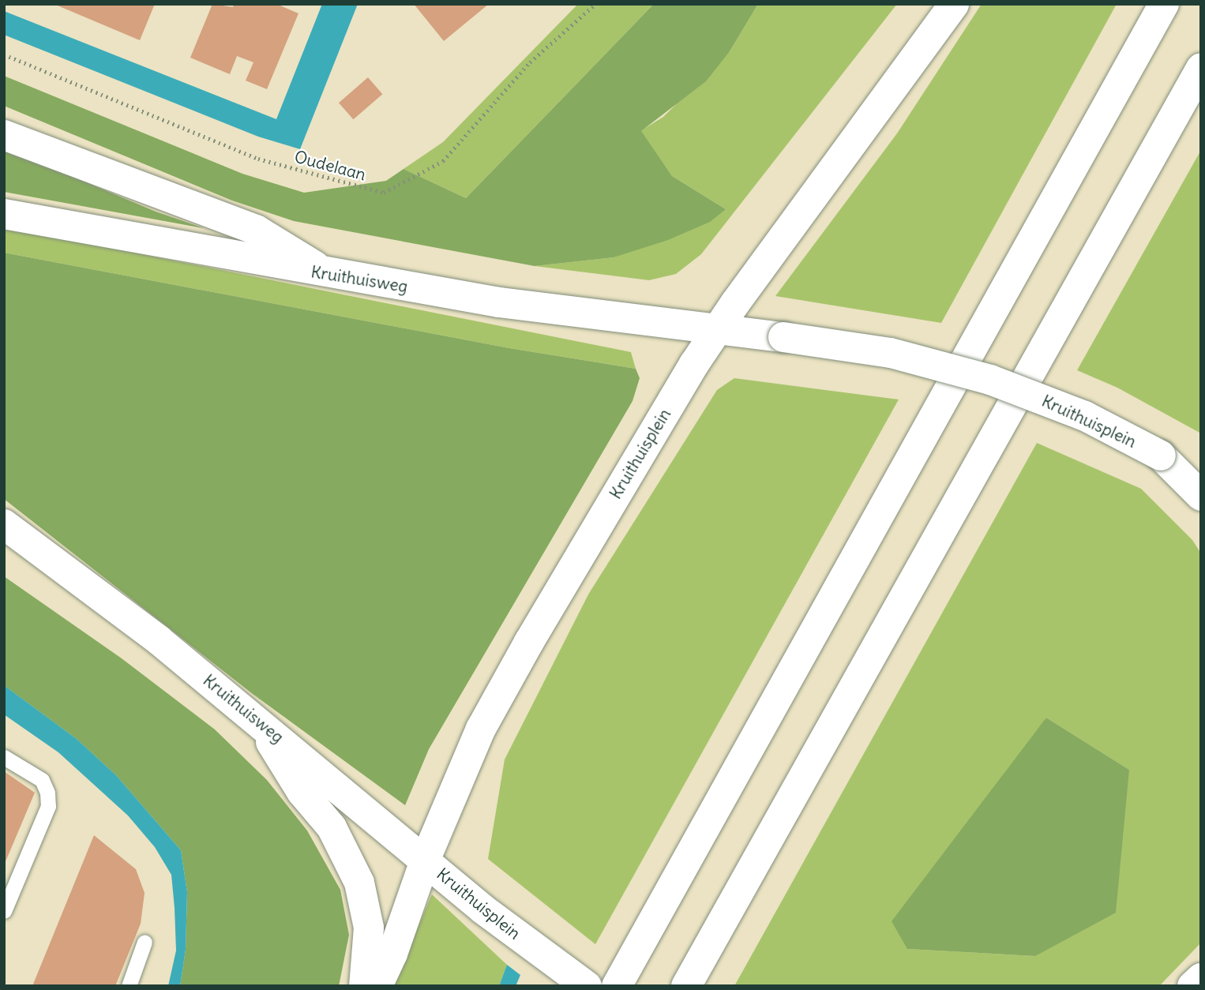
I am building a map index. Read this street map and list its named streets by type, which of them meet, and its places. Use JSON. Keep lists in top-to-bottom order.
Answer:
{
  "streets": {
    "highway": ["Kruithuisweg", "Kruithuisplein"],
    "path": ["Oudelaan"]
  },
  "crossings": [
    ["Kruithuisweg", "Kruithuisplein"]
  ]
}
